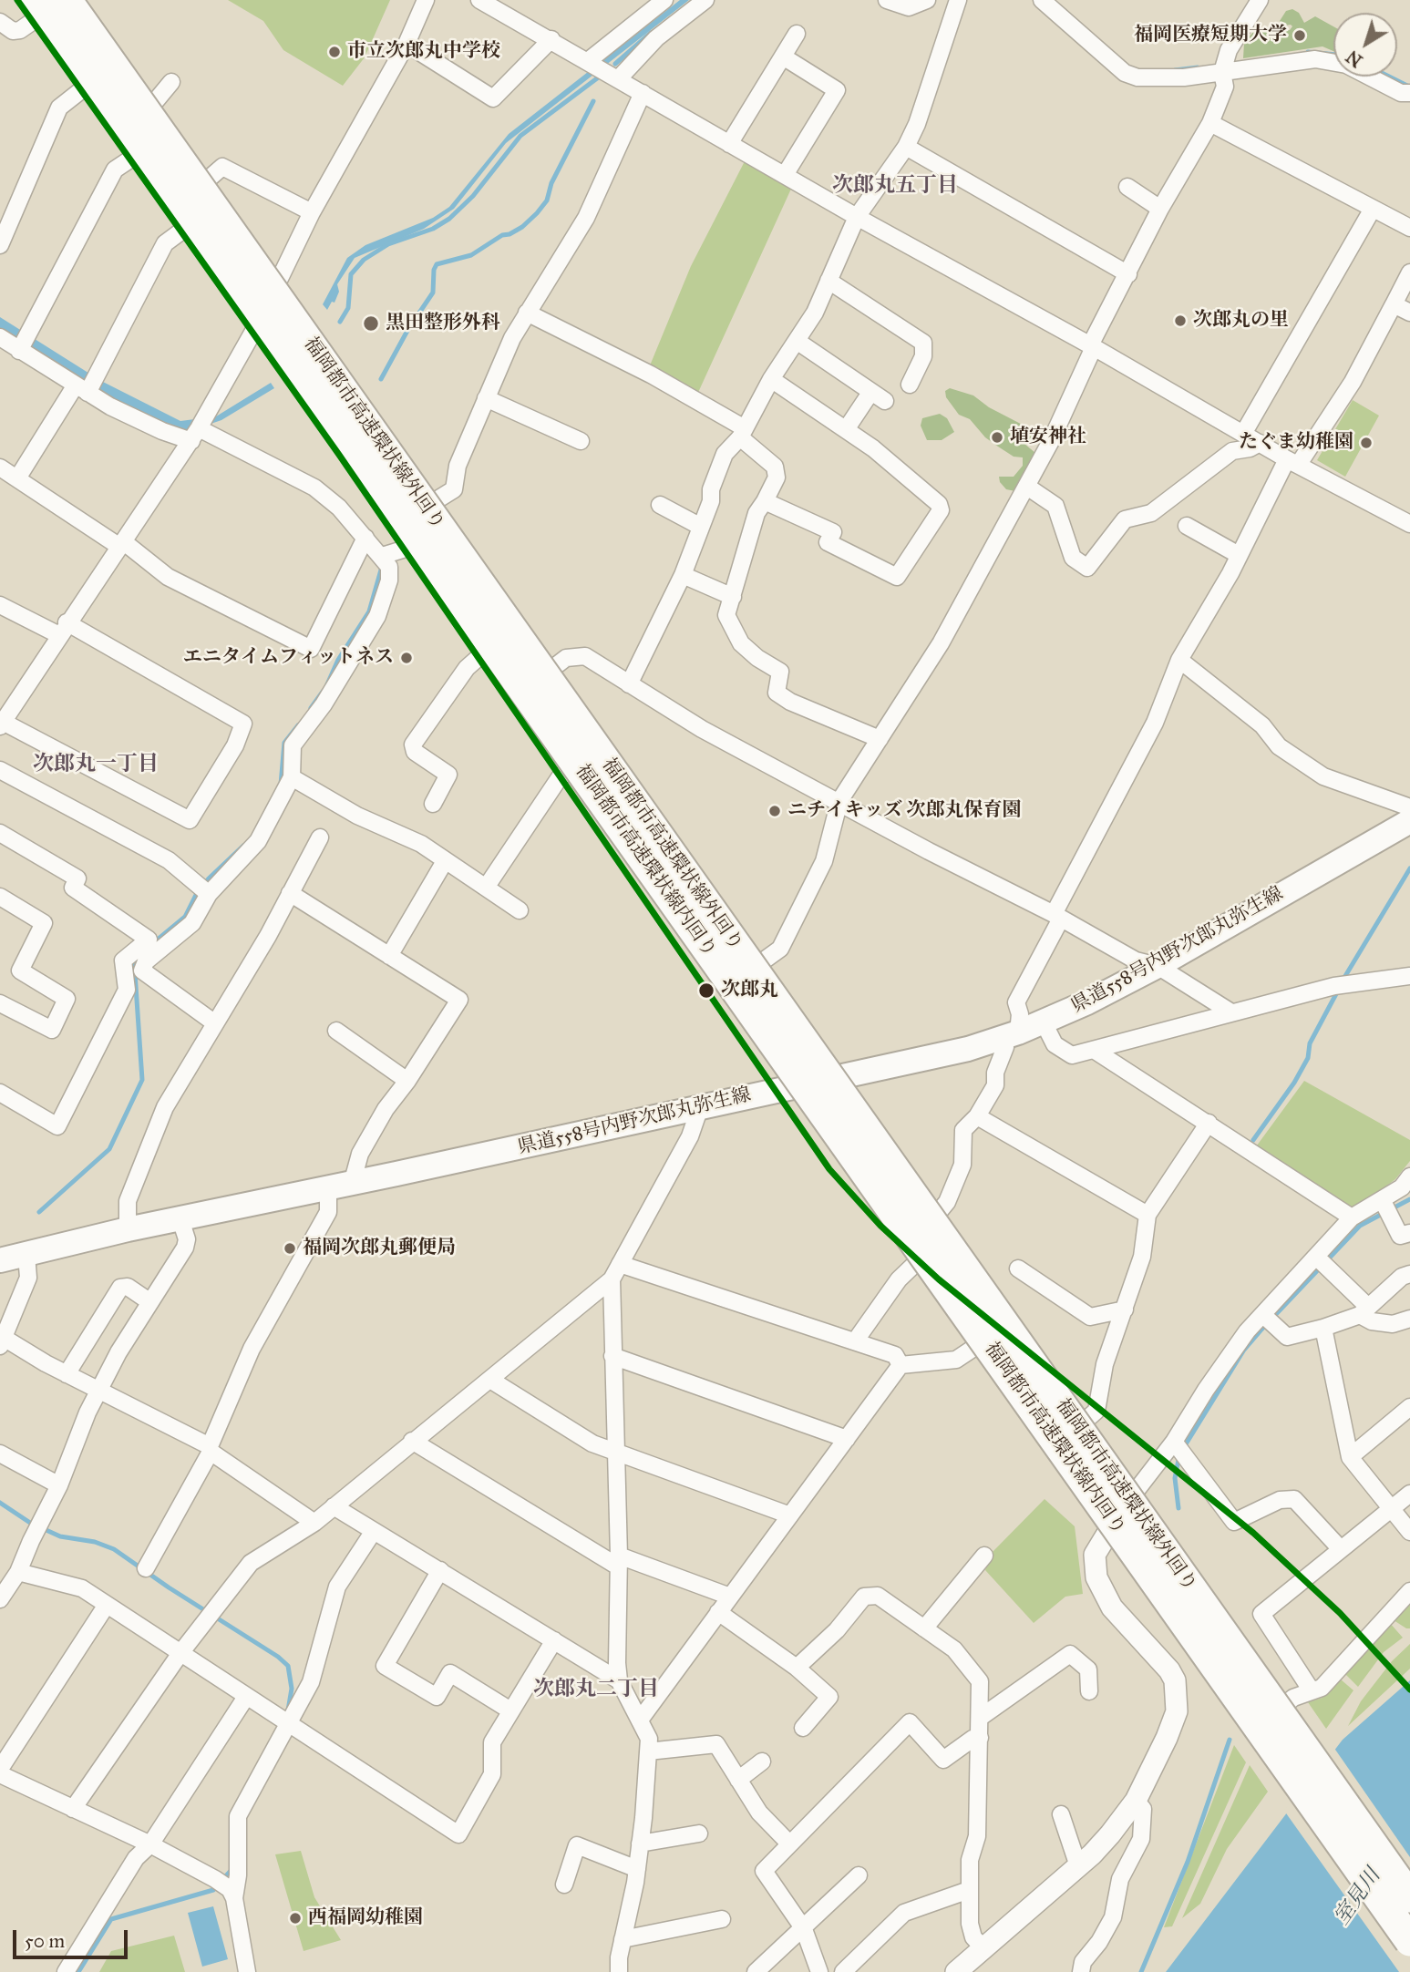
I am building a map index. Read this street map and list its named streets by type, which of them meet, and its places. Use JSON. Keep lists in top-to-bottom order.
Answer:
{
  "streets": {
    "highway": ["福岡都市高速環状線外回り", "福岡都市高速環状線内回り"],
    "main road": ["県道558号内野次郎丸弥生線"]
  },
  "districts": ["次郎丸五丁目", "次郎丸一丁目", "次郎丸二丁目"],
  "water": ["室見川"],
  "places": [
    "福岡医療短期大学",
    "市立次郎丸中学校",
    "次郎丸の里",
    "黒田整形外科",
    "埴安神社",
    "たぐま幼稚園",
    "エニタイムフィットネス",
    "ニチイキッズ 次郎丸保育園",
    "次郎丸",
    "福岡次郎丸郵便局",
    "西福岡幼稚園"
  ],
  "lines": ["transit line N"],
  "scale_bar": "50 m",
  "north": "bottom left"
}
